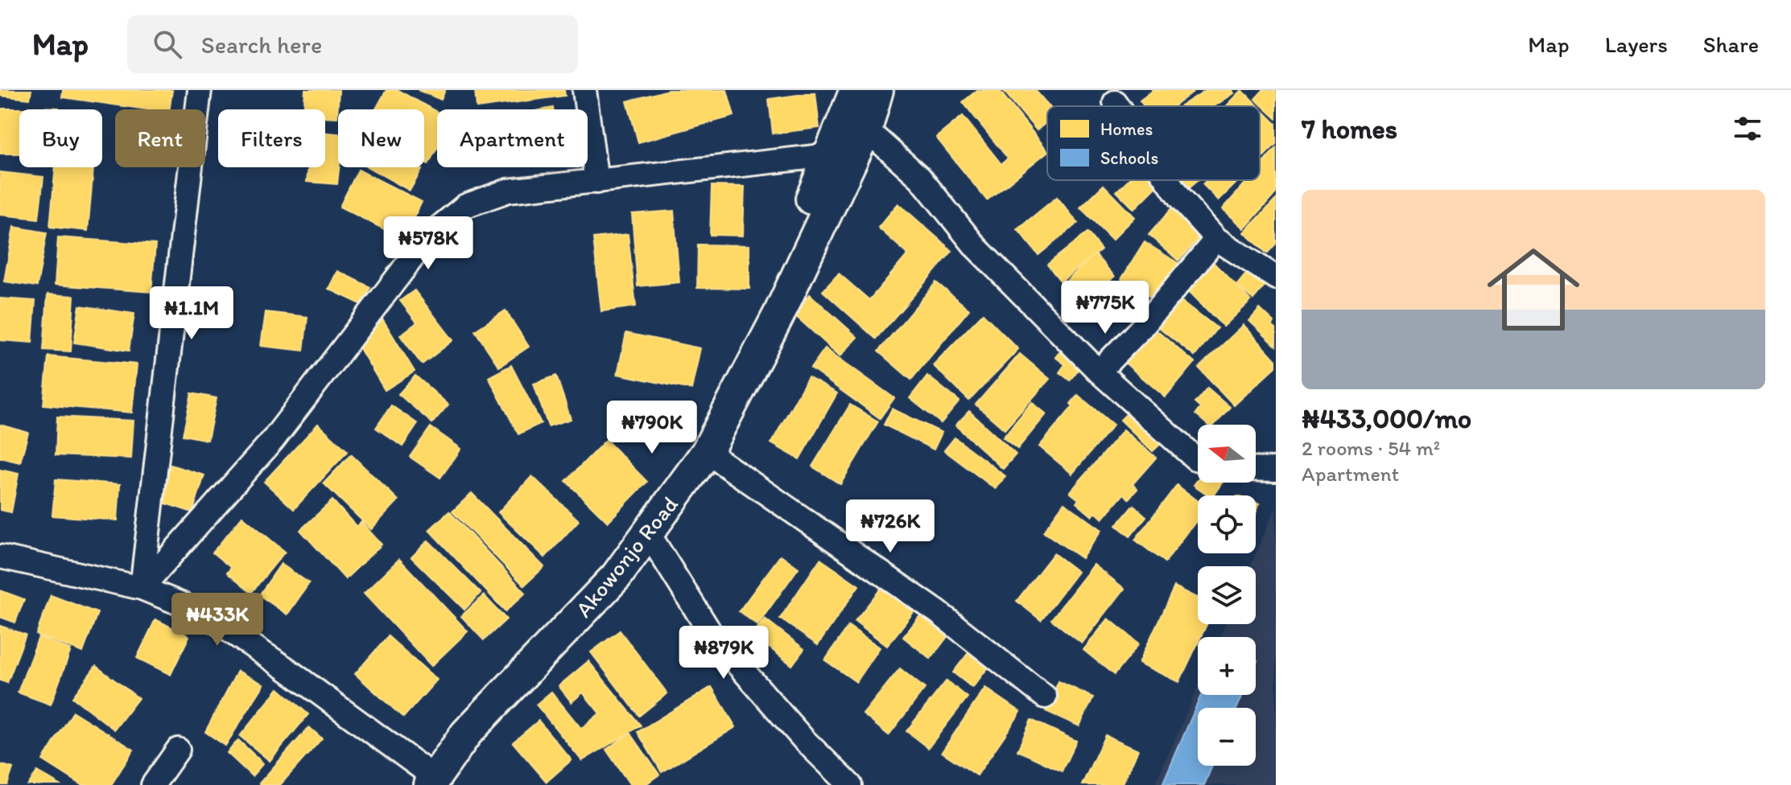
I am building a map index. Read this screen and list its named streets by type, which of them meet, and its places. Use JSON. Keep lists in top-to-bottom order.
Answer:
{
  "streets": {
    "main road": ["Akowonjo Road"]
  },
  "legend": ["Homes", "Schools"],
  "north": "left",
  "page": {
    "header": "Map",
    "search": "Search here",
    "nav": ["Map", "Layers", "Share"],
    "heading": "7 homes",
    "chip": [
      "Buy",
      "Rent",
      "Filters",
      "New",
      "Apartment"
    ],
    "list": [
      {
        "name": "₦433,000/mo",
        "note": "2 rooms · 54 m² · Apartment"
      }
    ],
    "price": [
      "₦578K",
      "₦775K",
      "₦1.1M",
      "₦790K",
      "₦726K",
      "₦433K",
      "₦879K"
    ],
    "map_buttons": ["+", "−"]
  }
}
